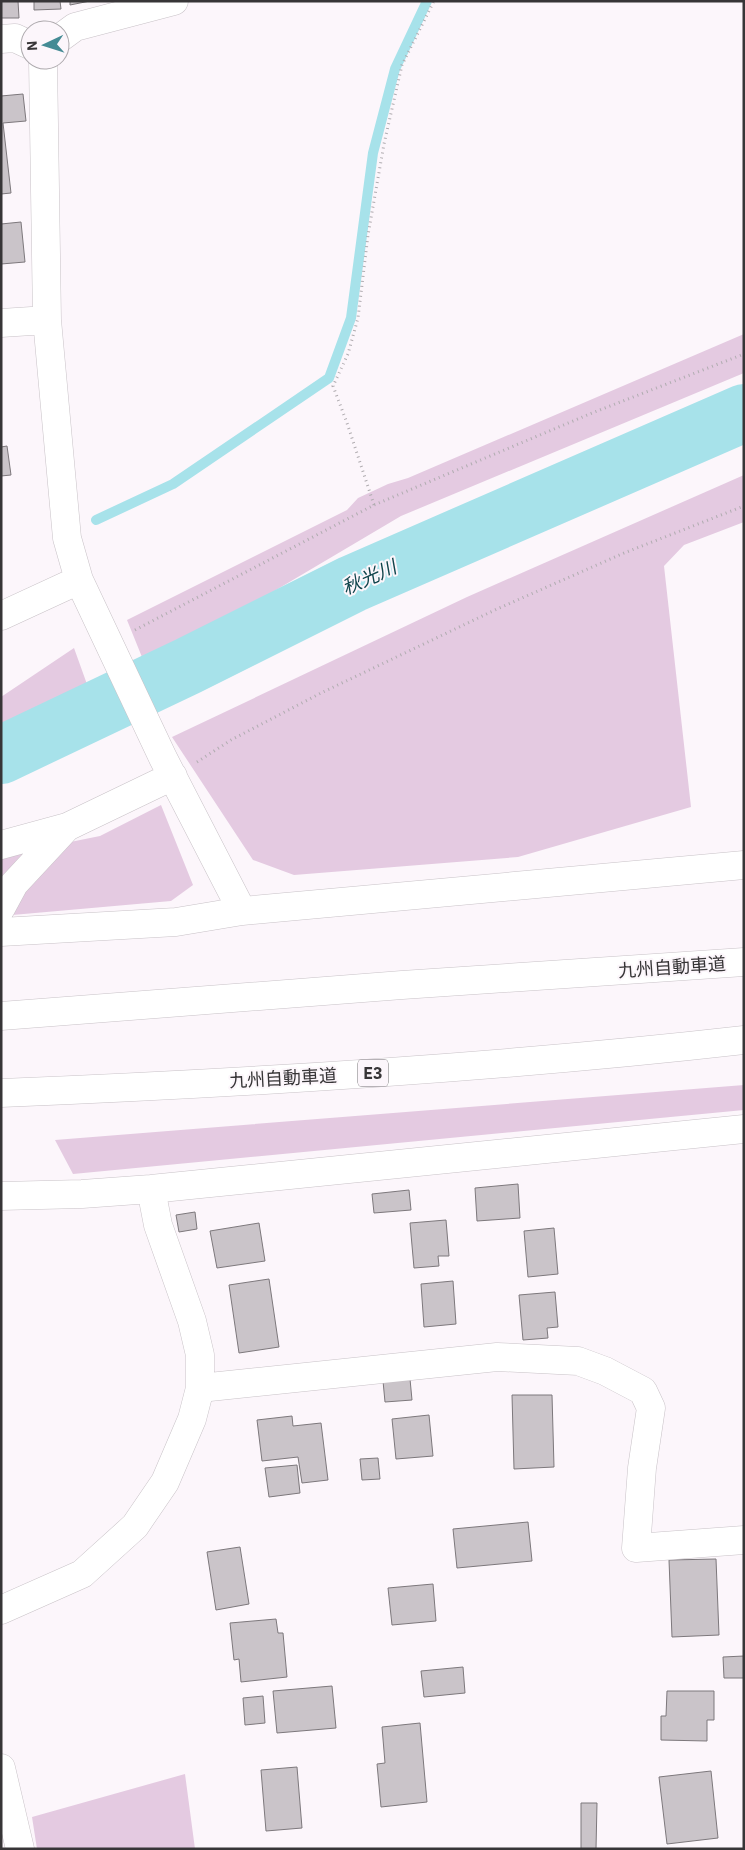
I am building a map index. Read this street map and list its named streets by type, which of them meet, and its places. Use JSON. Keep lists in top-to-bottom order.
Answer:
{
  "streets": {
    "main road": ["九州自動車道", "E3"]
  },
  "water": ["秋光川"],
  "north": "left"
}
